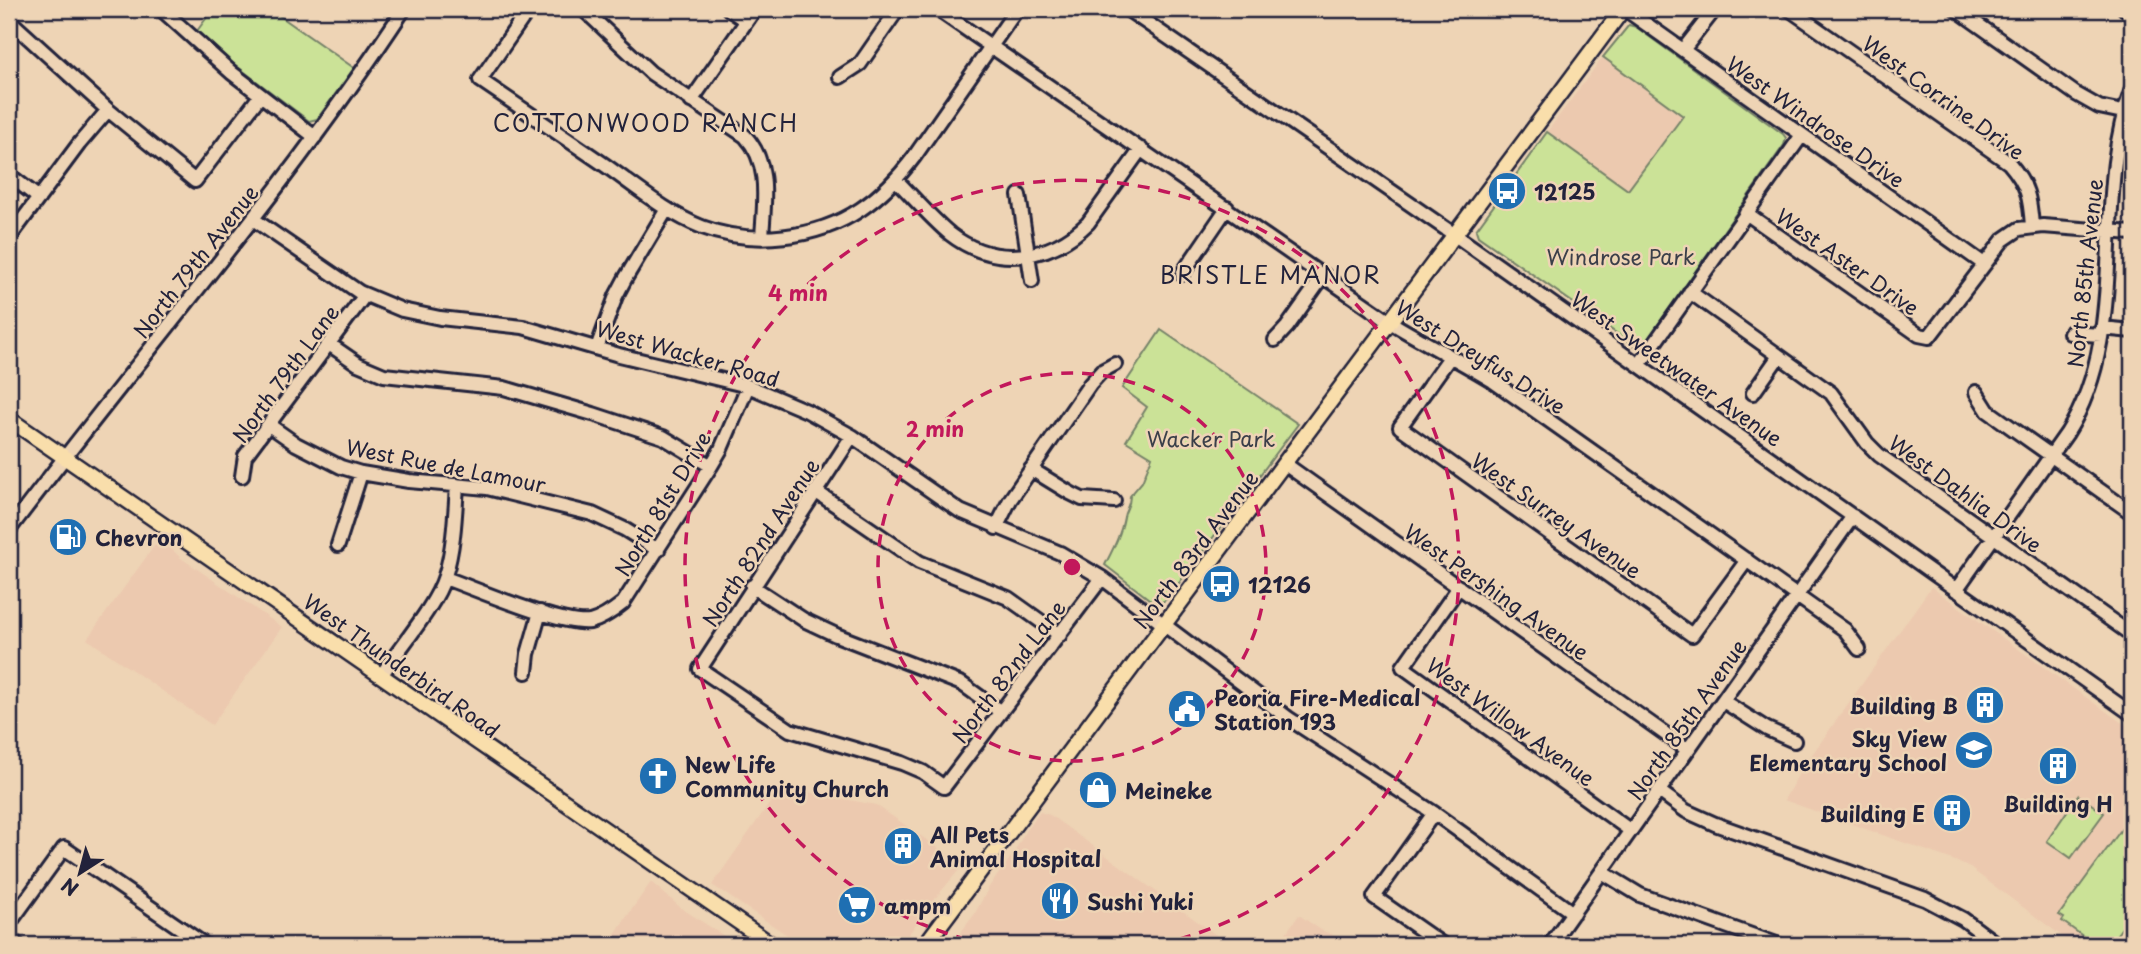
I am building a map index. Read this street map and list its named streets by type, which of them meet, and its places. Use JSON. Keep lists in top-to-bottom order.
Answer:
{
  "streets": {
    "main road": ["North 83rd Avenue", "West Thunderbird Road"],
    "street": [
      "West Corrine Drive",
      "West Windrose Drive",
      "North 79th Avenue",
      "West Aster Drive",
      "North 85th Avenue",
      "West Wacker Road",
      "West Dreyfus Drive",
      "West Sweetwater Avenue",
      "North 79th Lane",
      "West Rue de Lamour",
      "West Dahlia Drive",
      "North 81st Drive",
      "West Surrey Avenue",
      "North 82nd Avenue",
      "West Pershing Avenue",
      "North 82nd Lane",
      "West Willow Avenue"
    ]
  },
  "crossings": [
    ["West Windrose Drive", "West Aster Drive"],
    ["West Windrose Drive", "North 83rd Avenue"],
    ["North 79th Avenue", "West Wacker Road"],
    ["North 79th Avenue", "West Thunderbird Road"],
    ["North 85th Avenue", "West Wacker Road"],
    ["North 85th Avenue", "West Dreyfus Drive"],
    ["North 85th Avenue", "West Sweetwater Avenue"],
    ["North 85th Avenue", "West Dahlia Drive"],
    ["North 85th Avenue", "West Pershing Avenue"],
    ["North 85th Avenue", "West Willow Avenue"],
    ["West Wacker Road", "North 79th Lane"],
    ["West Wacker Road", "North 81st Drive"],
    ["West Wacker Road", "North 82nd Avenue"],
    ["West Wacker Road", "North 83rd Avenue"],
    ["West Wacker Road", "North 82nd Lane"],
    ["West Dreyfus Drive", "West Surrey Avenue"],
    ["West Dreyfus Drive", "North 83rd Avenue"],
    ["West Sweetwater Avenue", "North 83rd Avenue"],
    ["North 79th Lane", "West Rue de Lamour"],
    ["West Rue de Lamour", "North 81st Drive"],
    ["North 82nd Avenue", "North 82nd Lane"],
    ["North 83rd Avenue", "West Pershing Avenue"],
    ["West Pershing Avenue", "West Willow Avenue"]
  ],
  "districts": ["COTTONWOOD RANCH", "BRISTLE MANOR"],
  "parks": ["Windrose Park", "Wacker Park"],
  "places": {
    "bus stop": ["12125", "12126"],
    "fuel station": ["Chevron"],
    "building": [
      "Building B",
      "Building H",
      "Building E",
      "All Pets Animal Hospital"
    ],
    "public building": ["Peoria Fire-Medical Station 193"],
    "school or university": ["Sky View Elementary School"],
    "church": ["New Life Community Church"],
    "shop": ["Meineke"],
    "restaurant": ["Sushi Yuki"],
    "supermarket": ["ampm"]
  },
  "north": "bottom left",
  "rings": ["4 min", "2 min"]
}
